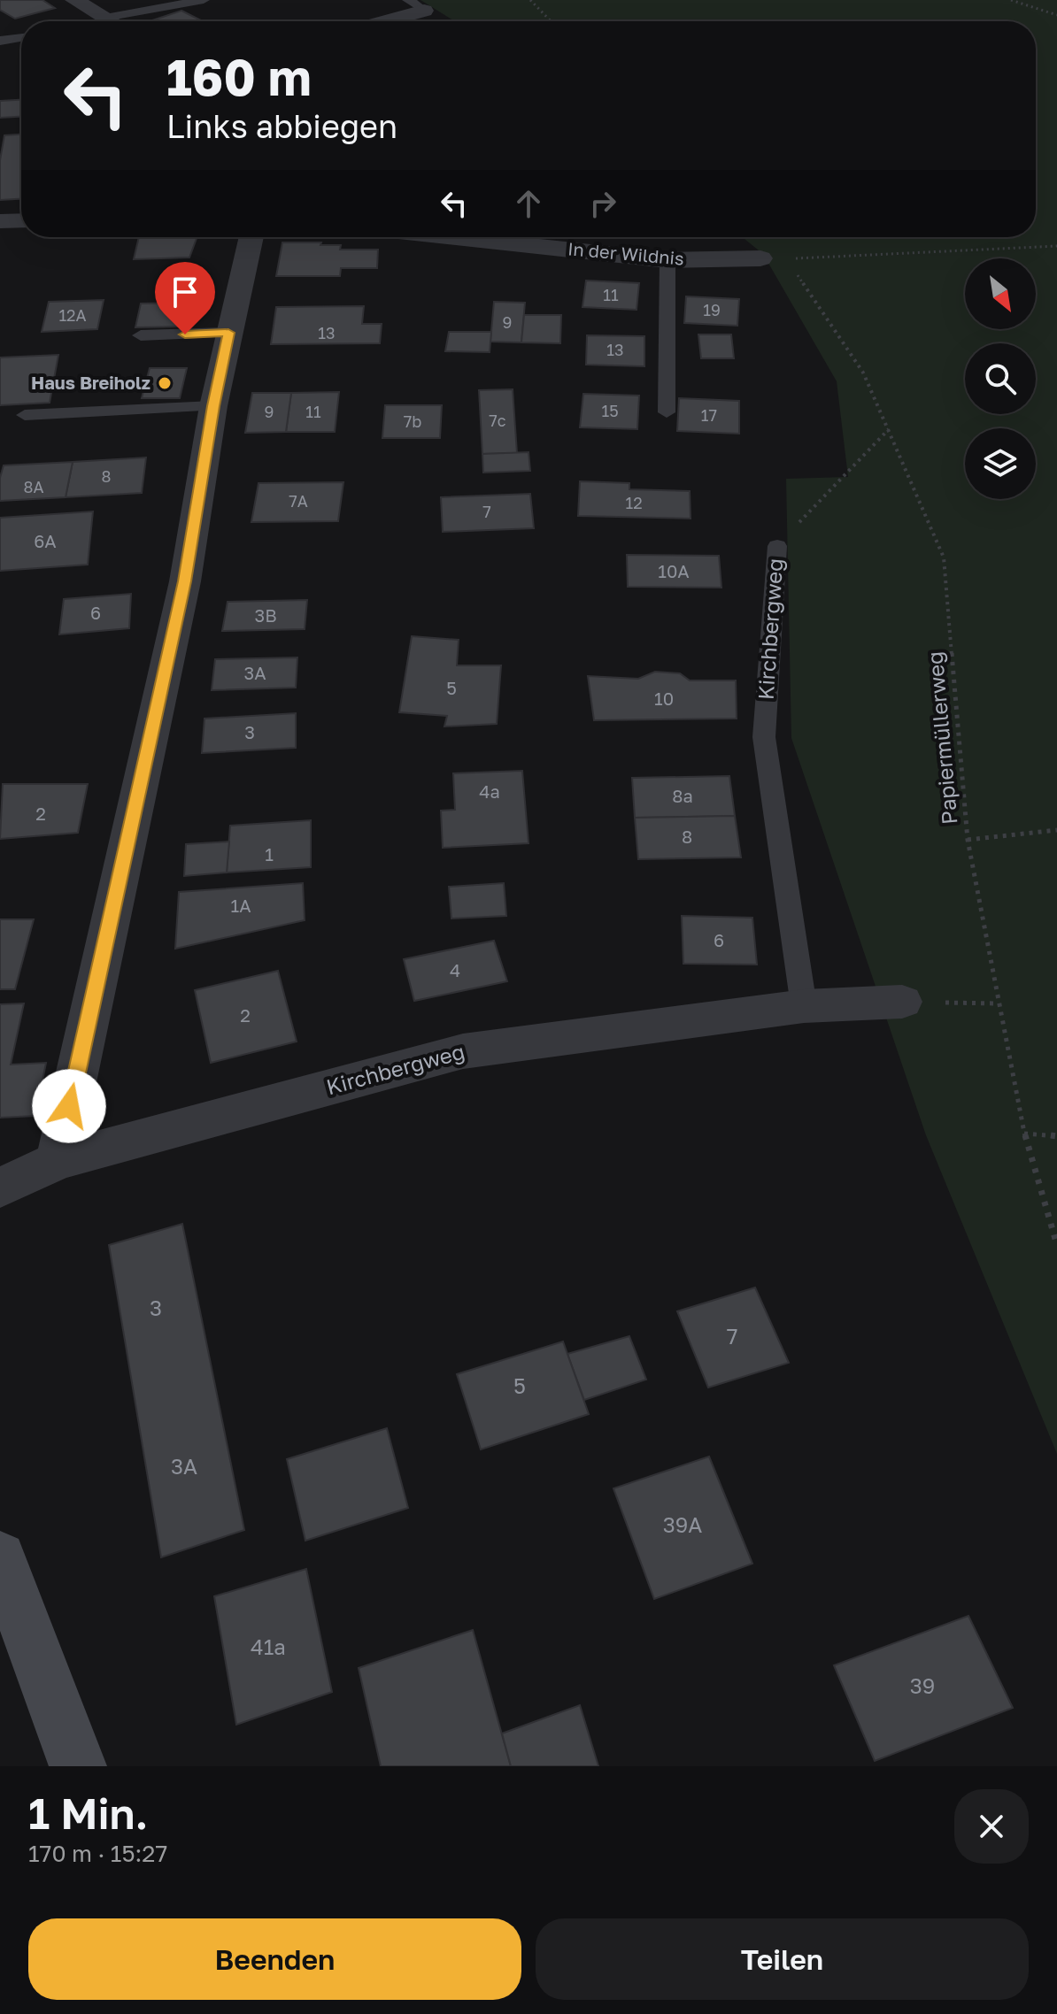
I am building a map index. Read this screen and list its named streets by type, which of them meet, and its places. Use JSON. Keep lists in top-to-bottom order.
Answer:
{
  "streets": {
    "street": ["In der Wildnis", "Kirchbergweg"],
    "path": ["Papiermüllerweg"]
  },
  "places": ["Haus Breiholz"],
  "house_numbers": [
    "11",
    "19",
    "12A",
    "9",
    "13",
    "13",
    "15",
    "9",
    "11",
    "17",
    "7c",
    "7b",
    "8",
    "8A",
    "7A",
    "12",
    "7",
    "6A",
    "10A",
    "6",
    "3B",
    "3A",
    "5",
    "10",
    "3",
    "4a",
    "8a",
    "2",
    "8",
    "1",
    "1A",
    "6",
    "4",
    "2",
    "3",
    "7",
    "5",
    "3A",
    "39A",
    "41a",
    "39"
  ],
  "north": "bottom right",
  "page": {
    "turn": ["160 m", "Links abbiegen"],
    "heading": ["1 Min.", "170 m · 15:27"],
    "buttons": ["Beenden", "Teilen"]
  }
}
